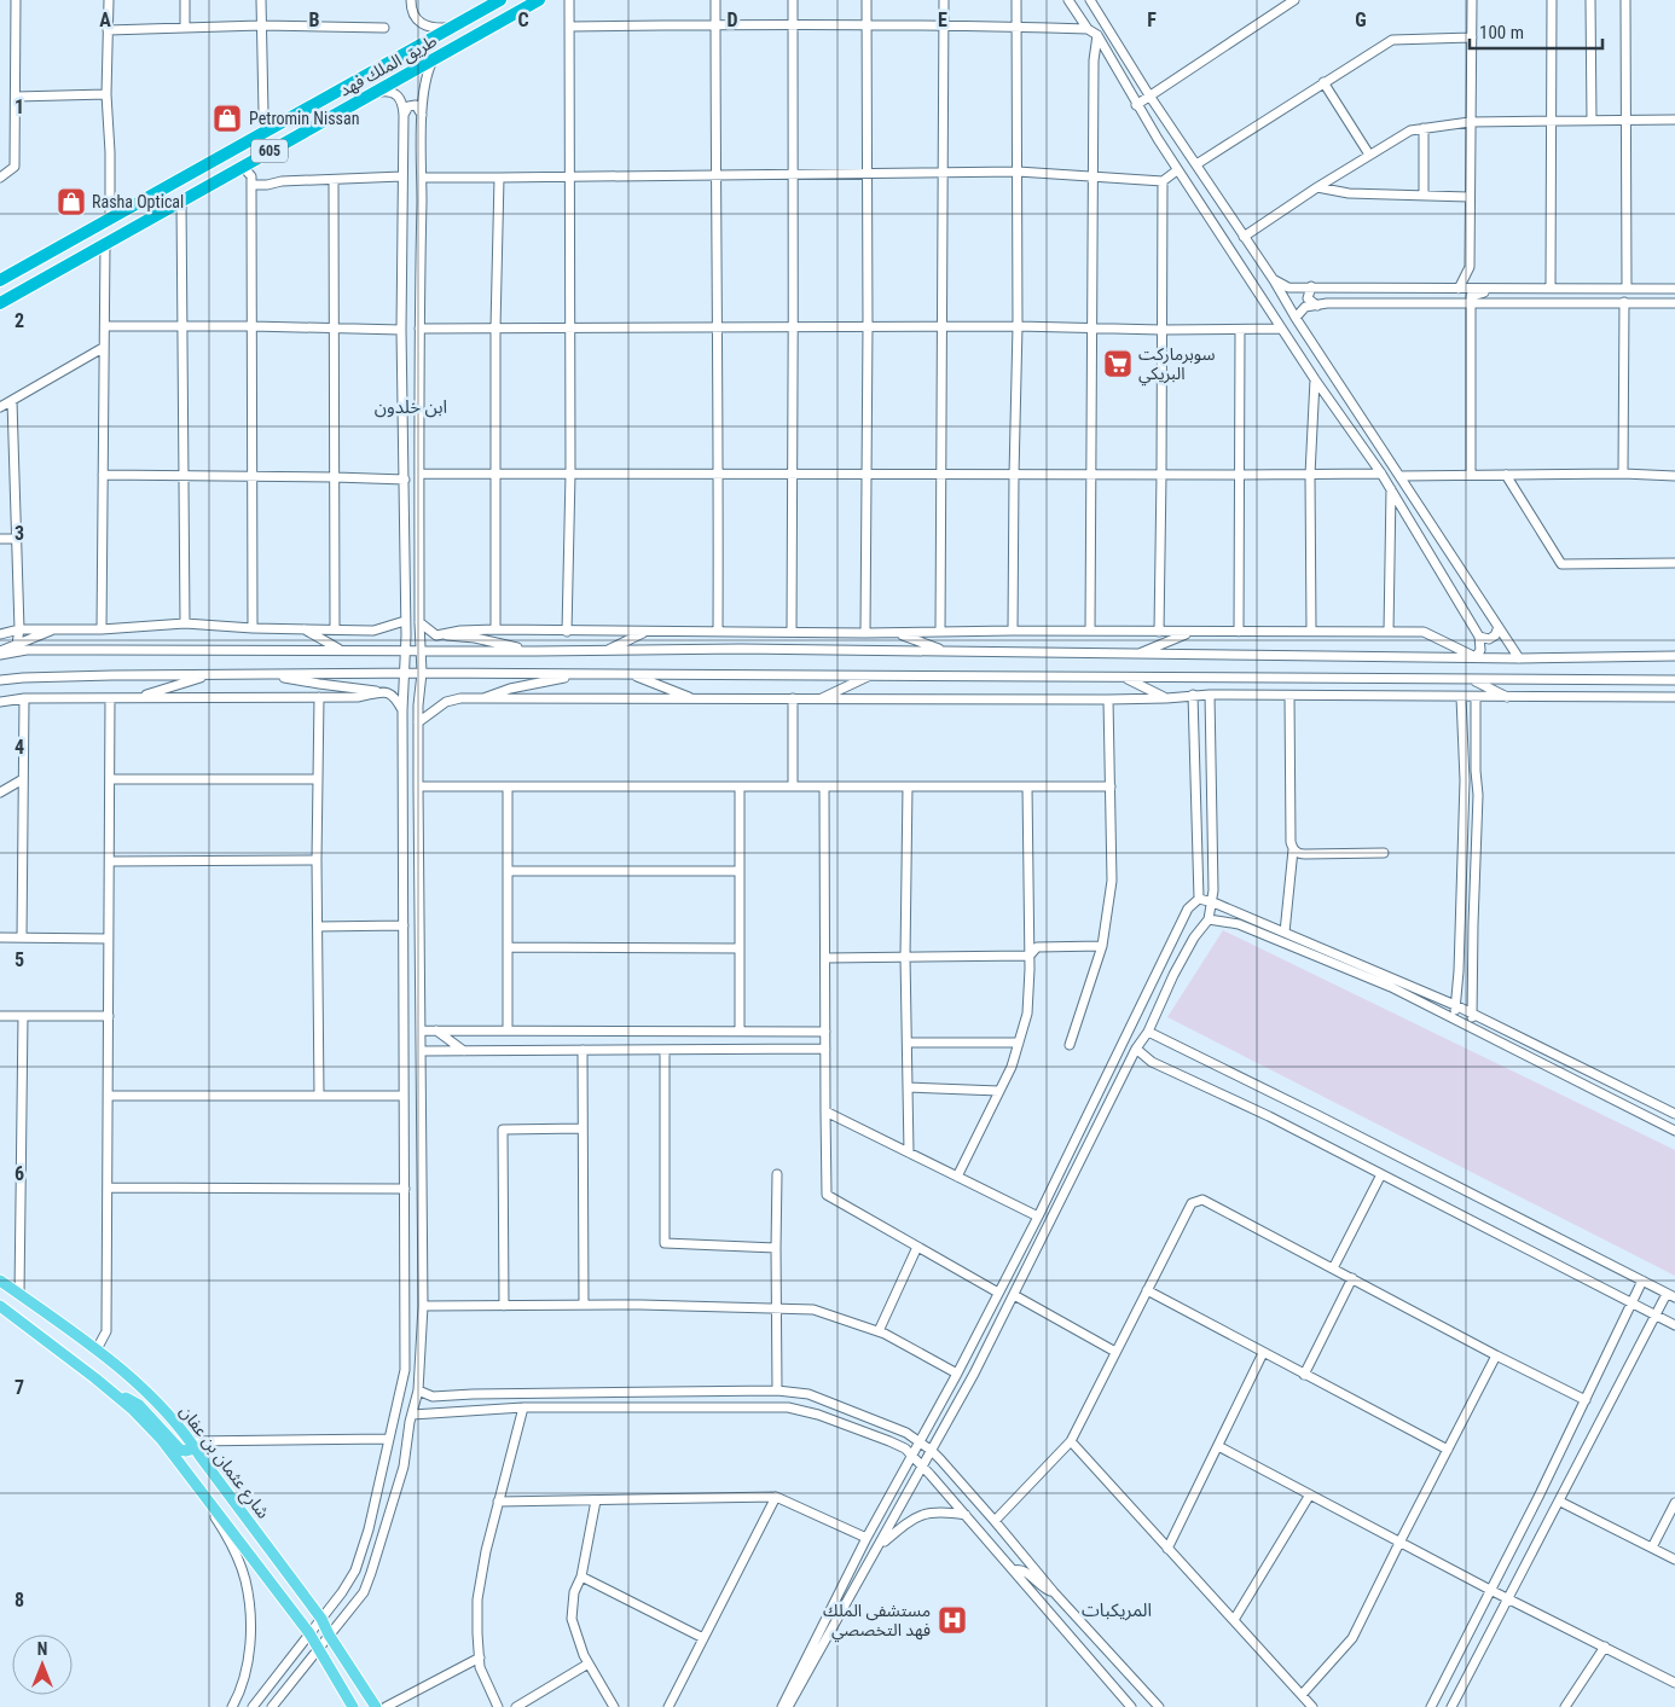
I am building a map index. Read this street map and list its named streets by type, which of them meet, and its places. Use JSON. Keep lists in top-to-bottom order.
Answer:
{
  "streets": {
    "highway": ["طريق الملك فهد", "605"],
    "main road": ["شارع عثمان بن عفان"]
  },
  "districts": ["ابن خلدون", "المريكبات"],
  "places": {
    "shop": ["Petromin Nissan", "Rasha Optical"],
    "supermarket": ["سوبرماركت البريكي"],
    "hospital": ["مستشفى الملك فهد التخصصي"]
  },
  "scale_bar": "100 m",
  "north": "top",
  "grid": {
    "columns": [
      "A",
      "B",
      "C",
      "D",
      "E",
      "F",
      "G"
    ],
    "rows": [
      "1",
      "2",
      "3",
      "4",
      "5",
      "6",
      "7",
      "8"
    ]
  }
}
